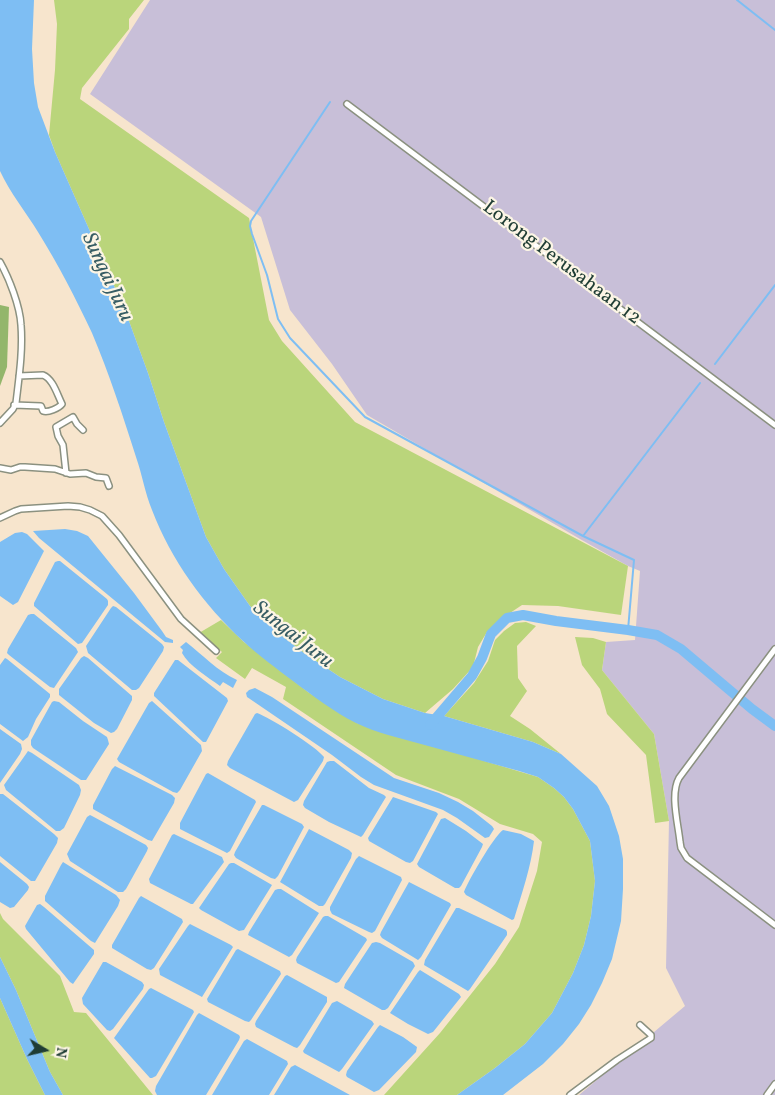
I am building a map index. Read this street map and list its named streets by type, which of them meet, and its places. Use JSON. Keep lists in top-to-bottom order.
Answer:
{
  "streets": {
    "street": ["Lorong Perusahaan 12"]
  },
  "water": ["Sungai Juru"],
  "north": "right"
}
